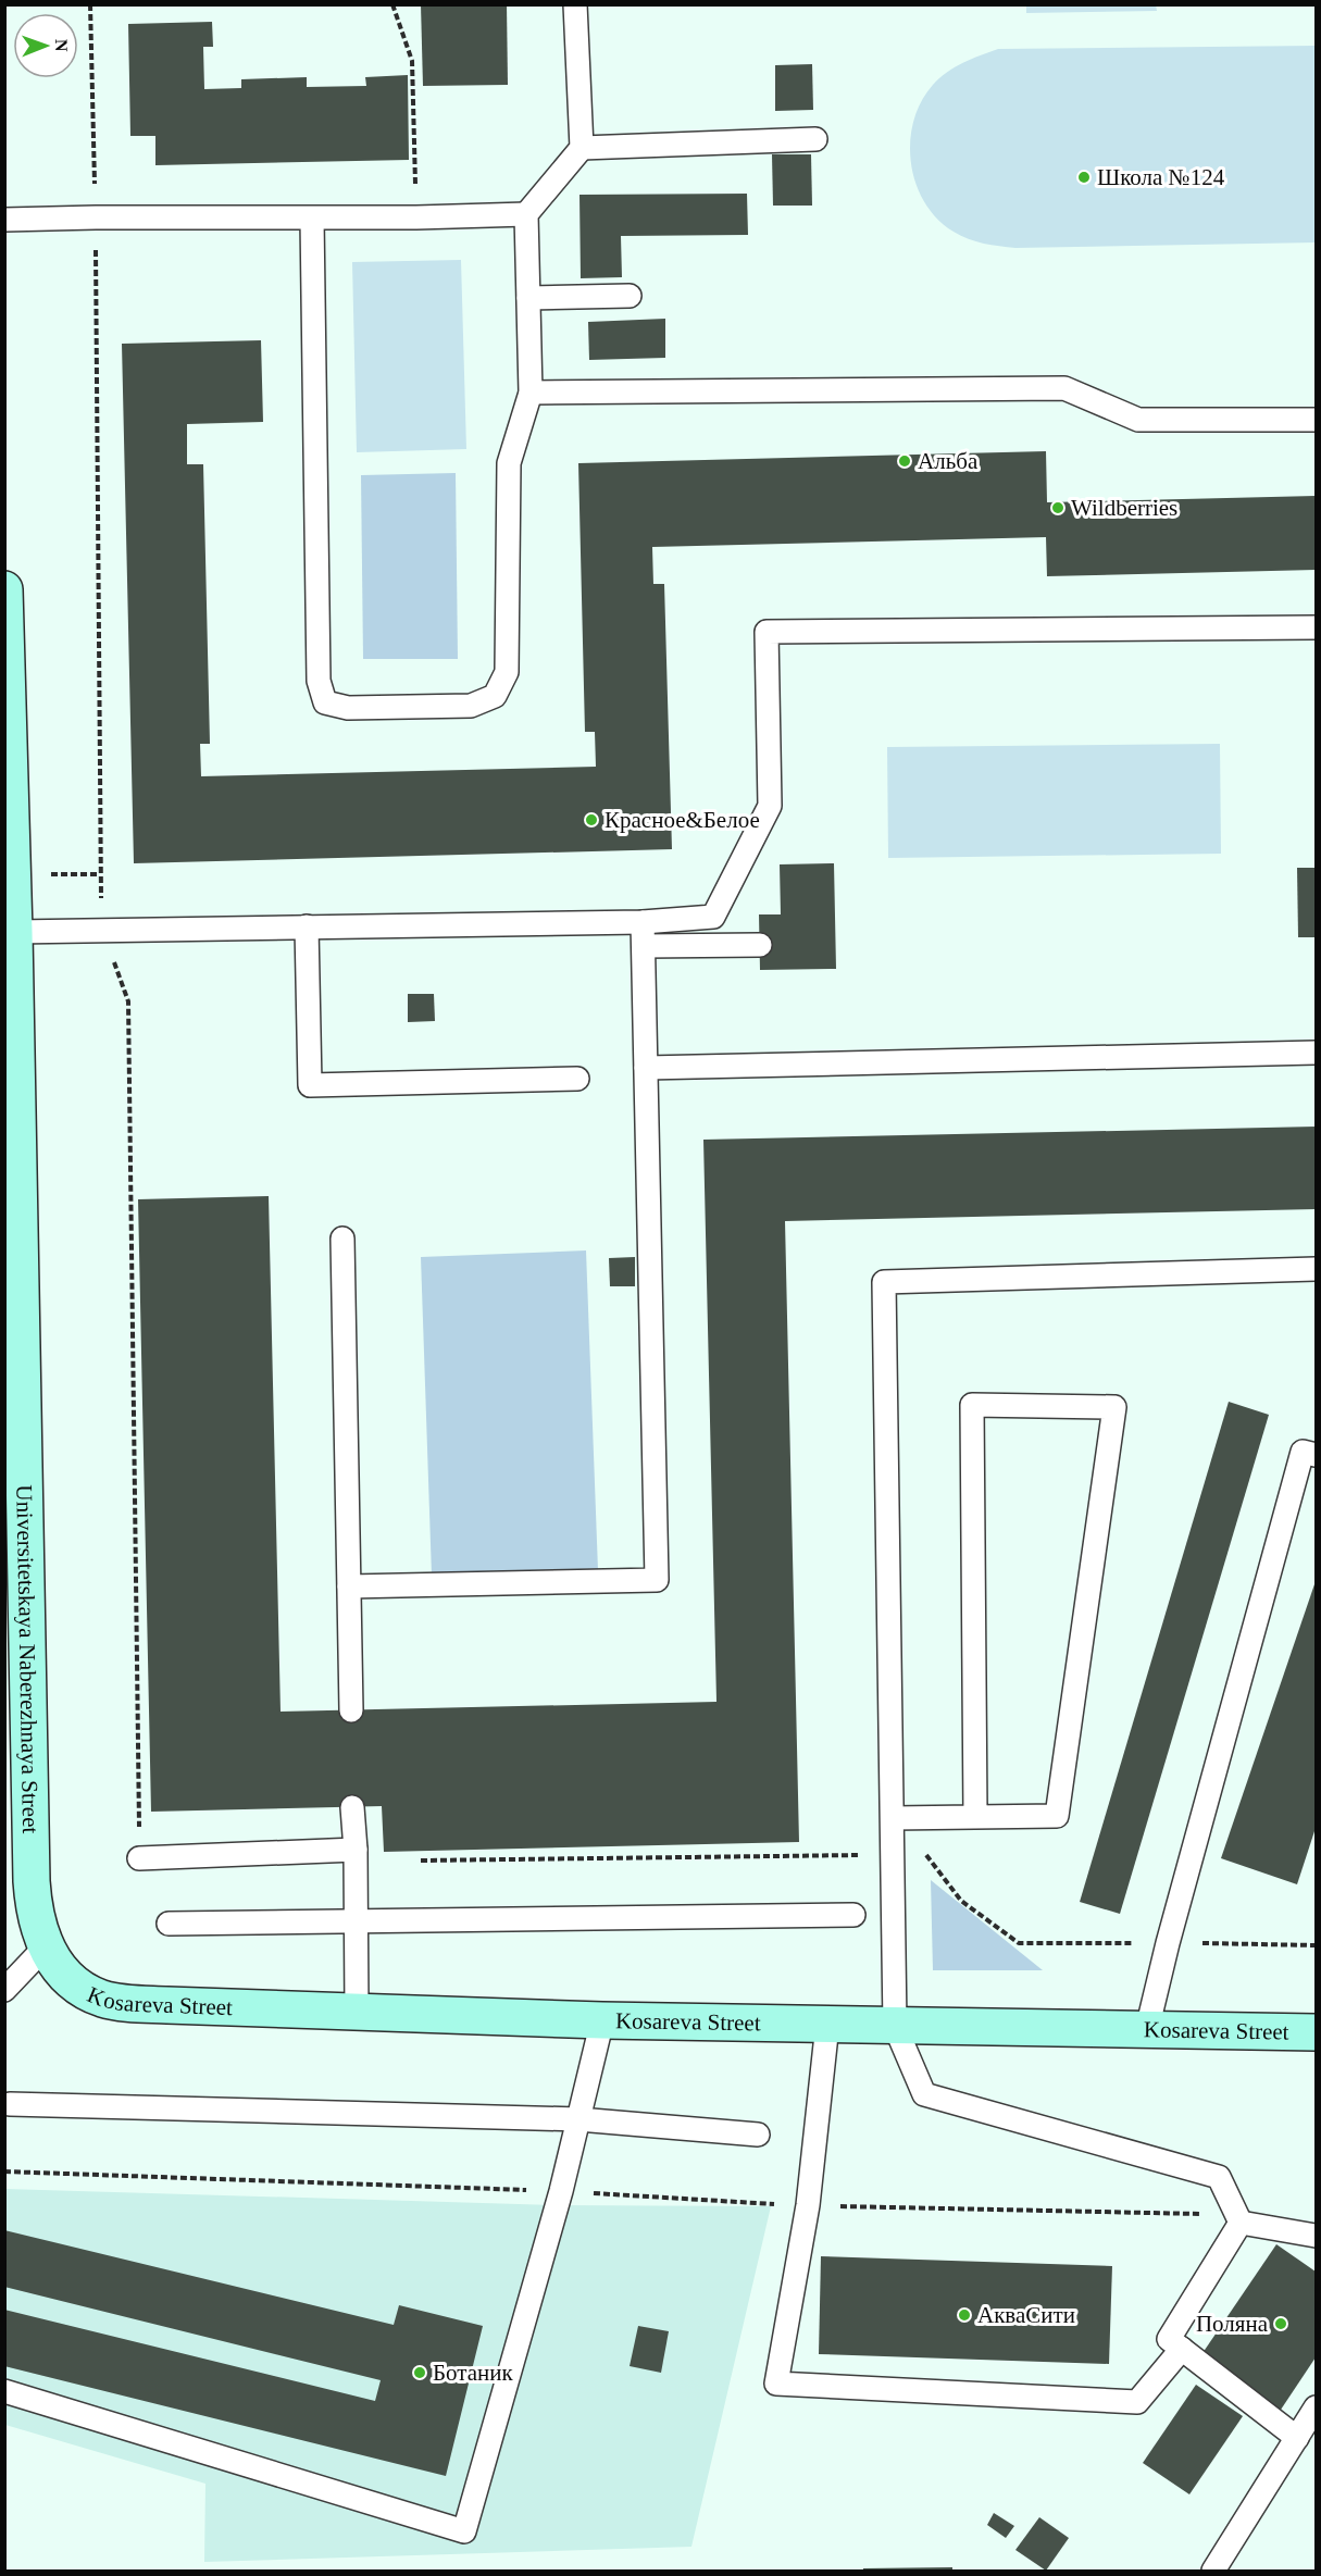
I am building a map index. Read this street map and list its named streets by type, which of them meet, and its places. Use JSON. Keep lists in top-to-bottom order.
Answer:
{
  "streets": {
    "main road": ["Universitetskaya Naberezhnaya Street", "Kosareva Street"]
  },
  "crossings": [
    ["Universitetskaya Naberezhnaya Street", "Kosareva Street"]
  ],
  "places": [
    "Школа №124",
    "Альба",
    "Wildberries",
    "Красное&Белое",
    "АкваСити",
    "Поляна",
    "Ботаник"
  ],
  "north": "right"
}
